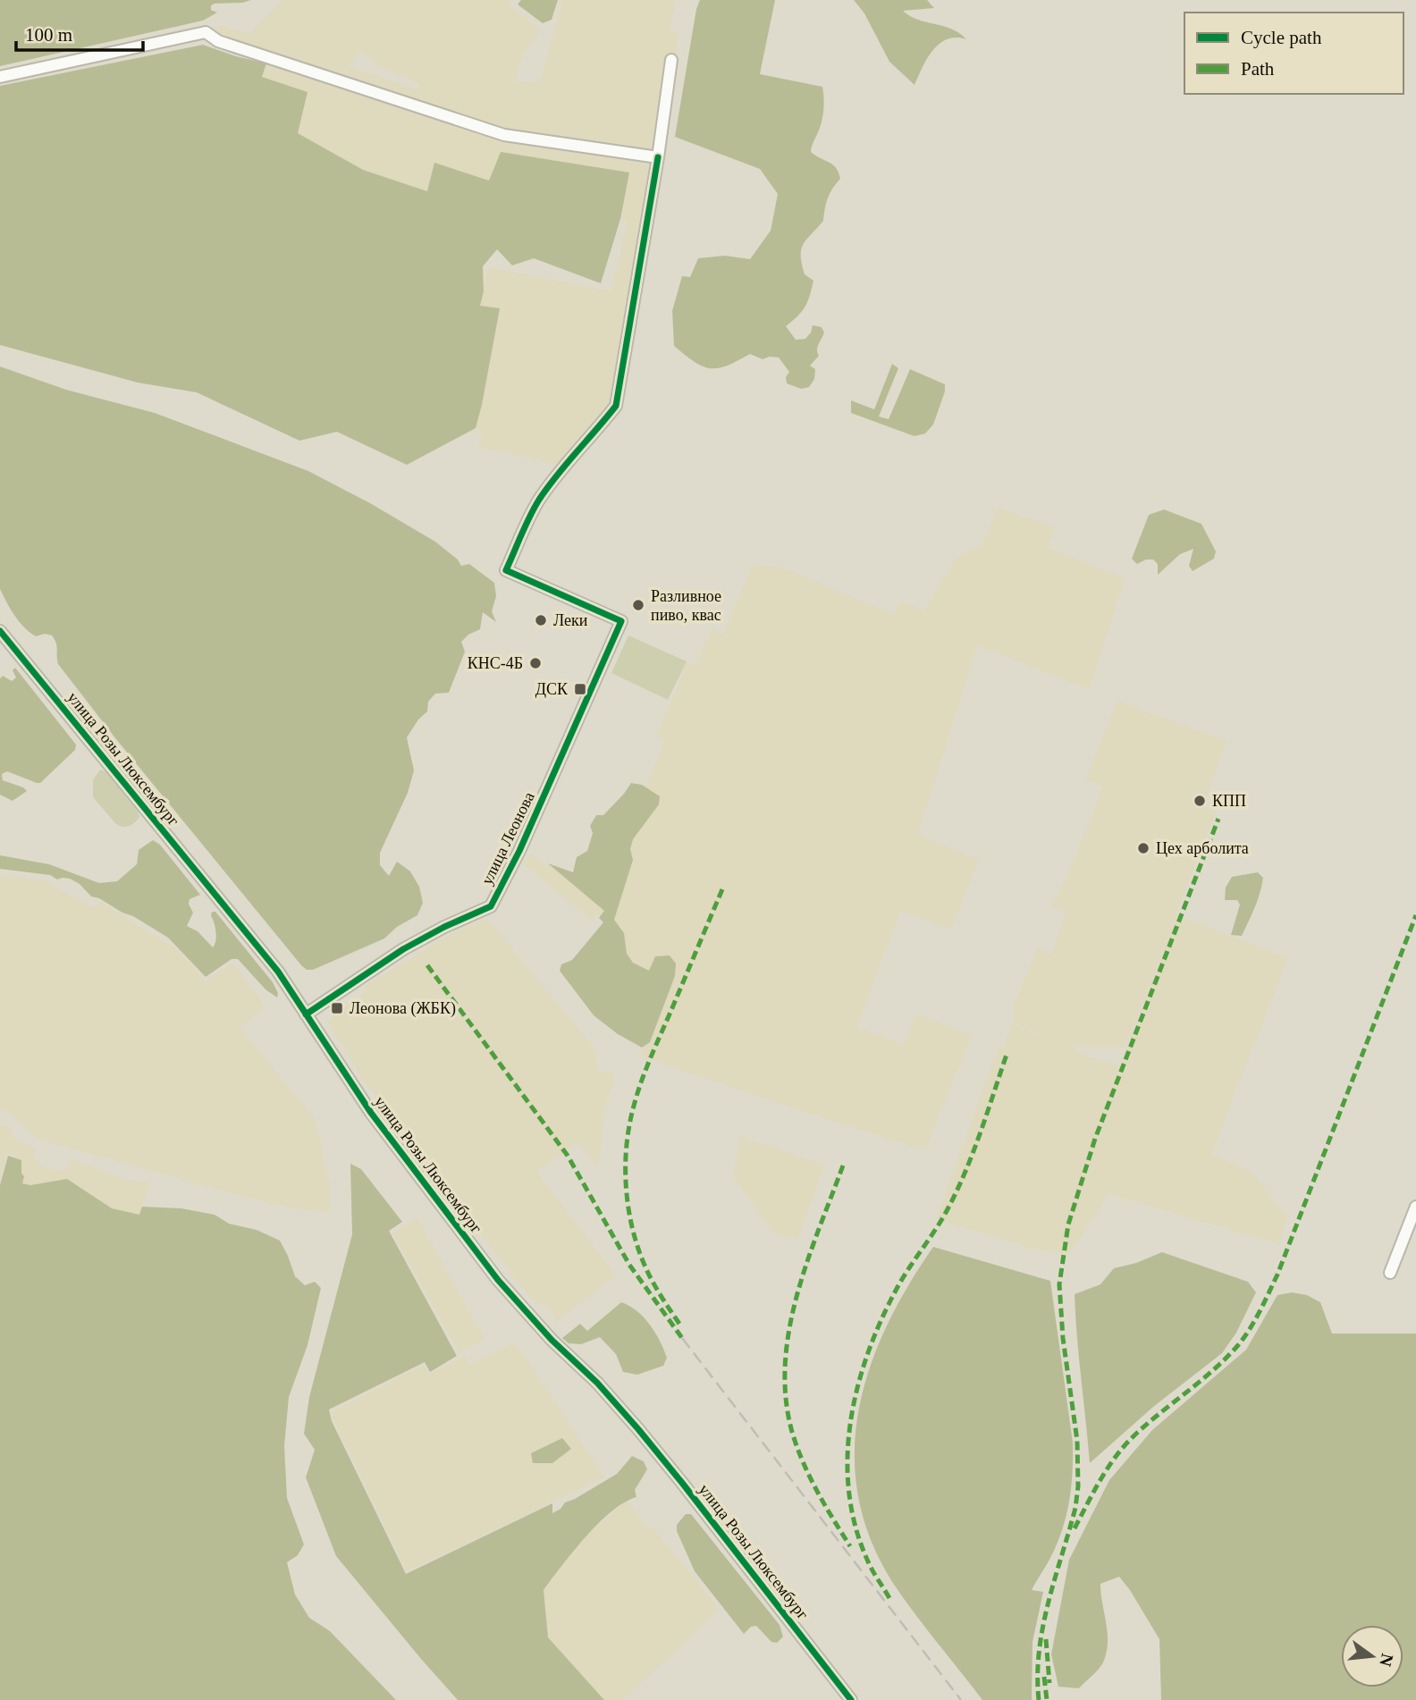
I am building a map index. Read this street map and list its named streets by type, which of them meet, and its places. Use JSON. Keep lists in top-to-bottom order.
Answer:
{
  "streets": {
    "street": ["улица Розы Люксембург", "улица Леонова"]
  },
  "crossings": [
    ["улица Розы Люксембург", "улица Леонова"]
  ],
  "places": {
    "other": [
      "Разливное пиво, квас",
      "Леки",
      "КНС-4Б",
      "КПП",
      "Цех арболита"
    ],
    "transit": ["ДСК", "Леонова (ЖБК)"]
  },
  "legend": ["Cycle path", "Path"],
  "scale_bar": "100 m",
  "north": "right"
}
